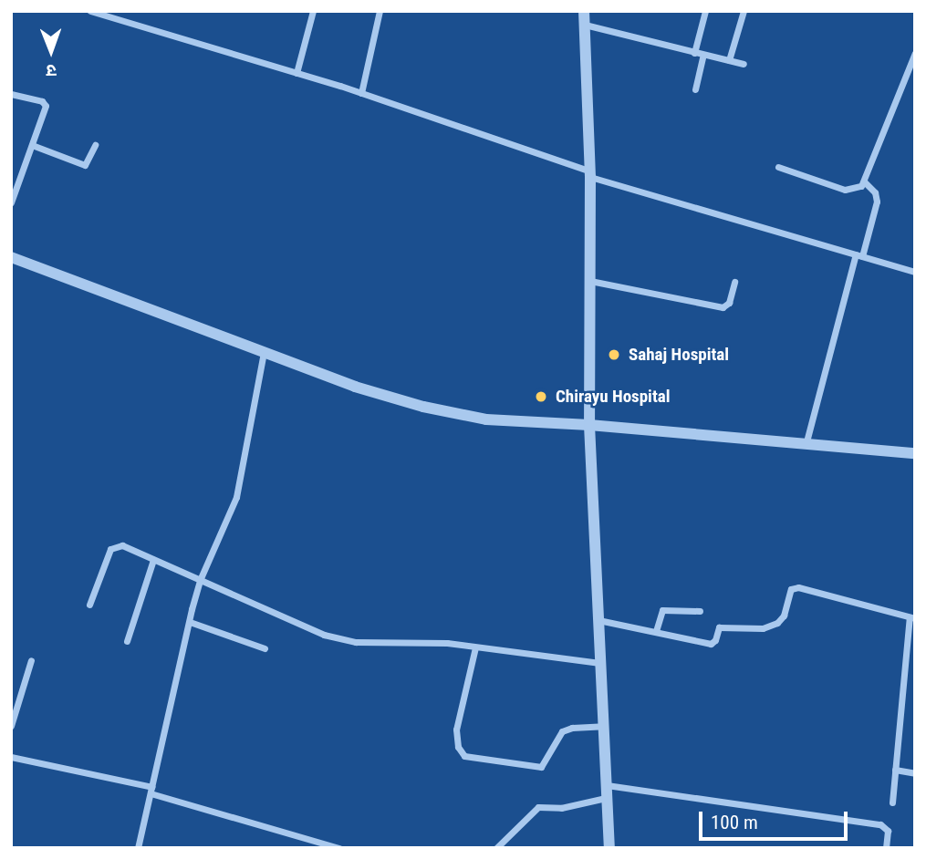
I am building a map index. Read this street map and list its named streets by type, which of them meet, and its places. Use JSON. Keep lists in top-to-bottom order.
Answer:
{
  "places": ["Sahaj Hospital", "Chirayu Hospital"],
  "scale_bar": "100 m",
  "north": "bottom"
}
